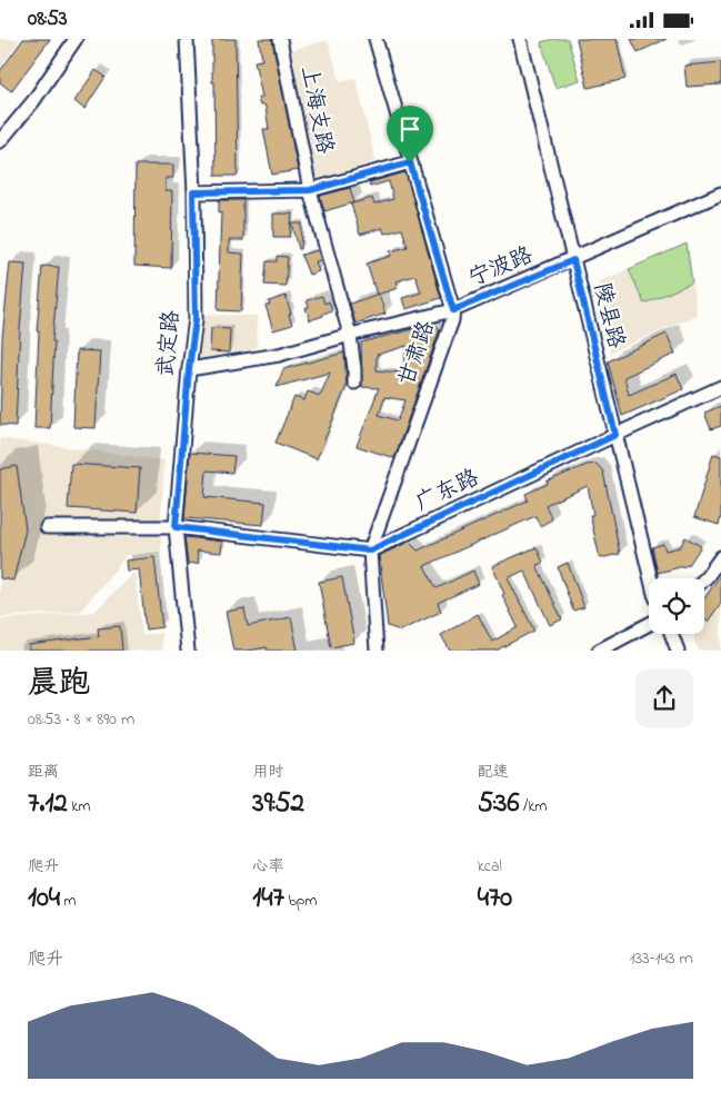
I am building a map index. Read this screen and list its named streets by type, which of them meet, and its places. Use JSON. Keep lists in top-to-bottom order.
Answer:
{
  "streets": {
    "street": [
      "上海支路",
      "宁波路",
      "陵县路",
      "武定路",
      "甘肃路",
      "广东路"
    ]
  },
  "crossings": [
    ["上海支路", "宁波路"],
    ["上海支路", "武定路"],
    ["上海支路", "甘肃路"],
    ["宁波路", "陵县路"],
    ["宁波路", "武定路"],
    ["宁波路", "甘肃路"],
    ["陵县路", "广东路"],
    ["甘肃路", "广东路"]
  ],
  "page": {
    "status": "08:53",
    "heading": ["晨跑", "08:53 · 8 × 890 m"],
    "stats": [
      ["距离", "7.12 km"],
      ["用时", "39:52"],
      ["配速", "5:36 /km"],
      ["爬升", "104 m"],
      ["心率", "147 bpm"],
      ["kcal", "470"]
    ],
    "chart": ["爬升", "133–143 m"]
  }
}
